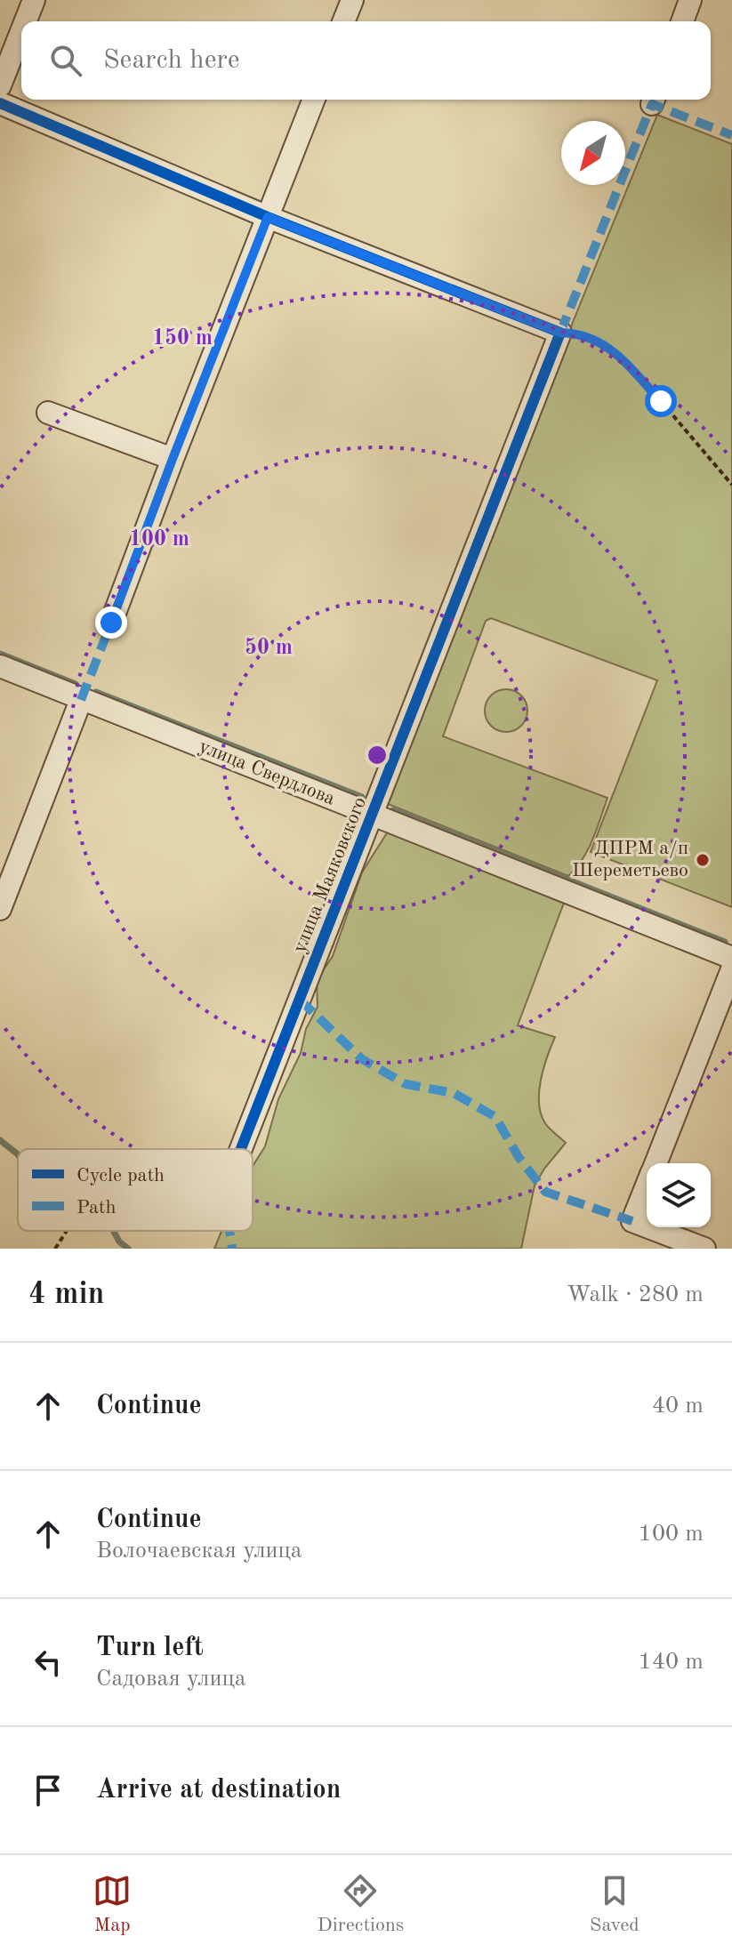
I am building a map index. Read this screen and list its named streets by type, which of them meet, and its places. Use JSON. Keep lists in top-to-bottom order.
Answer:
{
  "streets": {
    "street": ["улица Свердлова", "улица Маяковского"]
  },
  "crossings": [
    ["улица Свердлова", "улица Маяковского"]
  ],
  "places": ["ДПРМ а/п Шереметьево"],
  "legend": ["Cycle path", "Path"],
  "north": "bottom left",
  "page": {
    "search": "Search here",
    "heading": ["4 min", "Walk · 280 m"],
    "list": [
      ["Continue", "40 m"],
      ["Continue", "Волочаевская улица", "100 m"],
      ["Turn left", "Садовая улица", "140 m"],
      "Arrive at destination"
    ],
    "nav": ["Map", "Directions", "Saved"]
  },
  "rings": ["150 m", "100 m", "50 m"]
}
